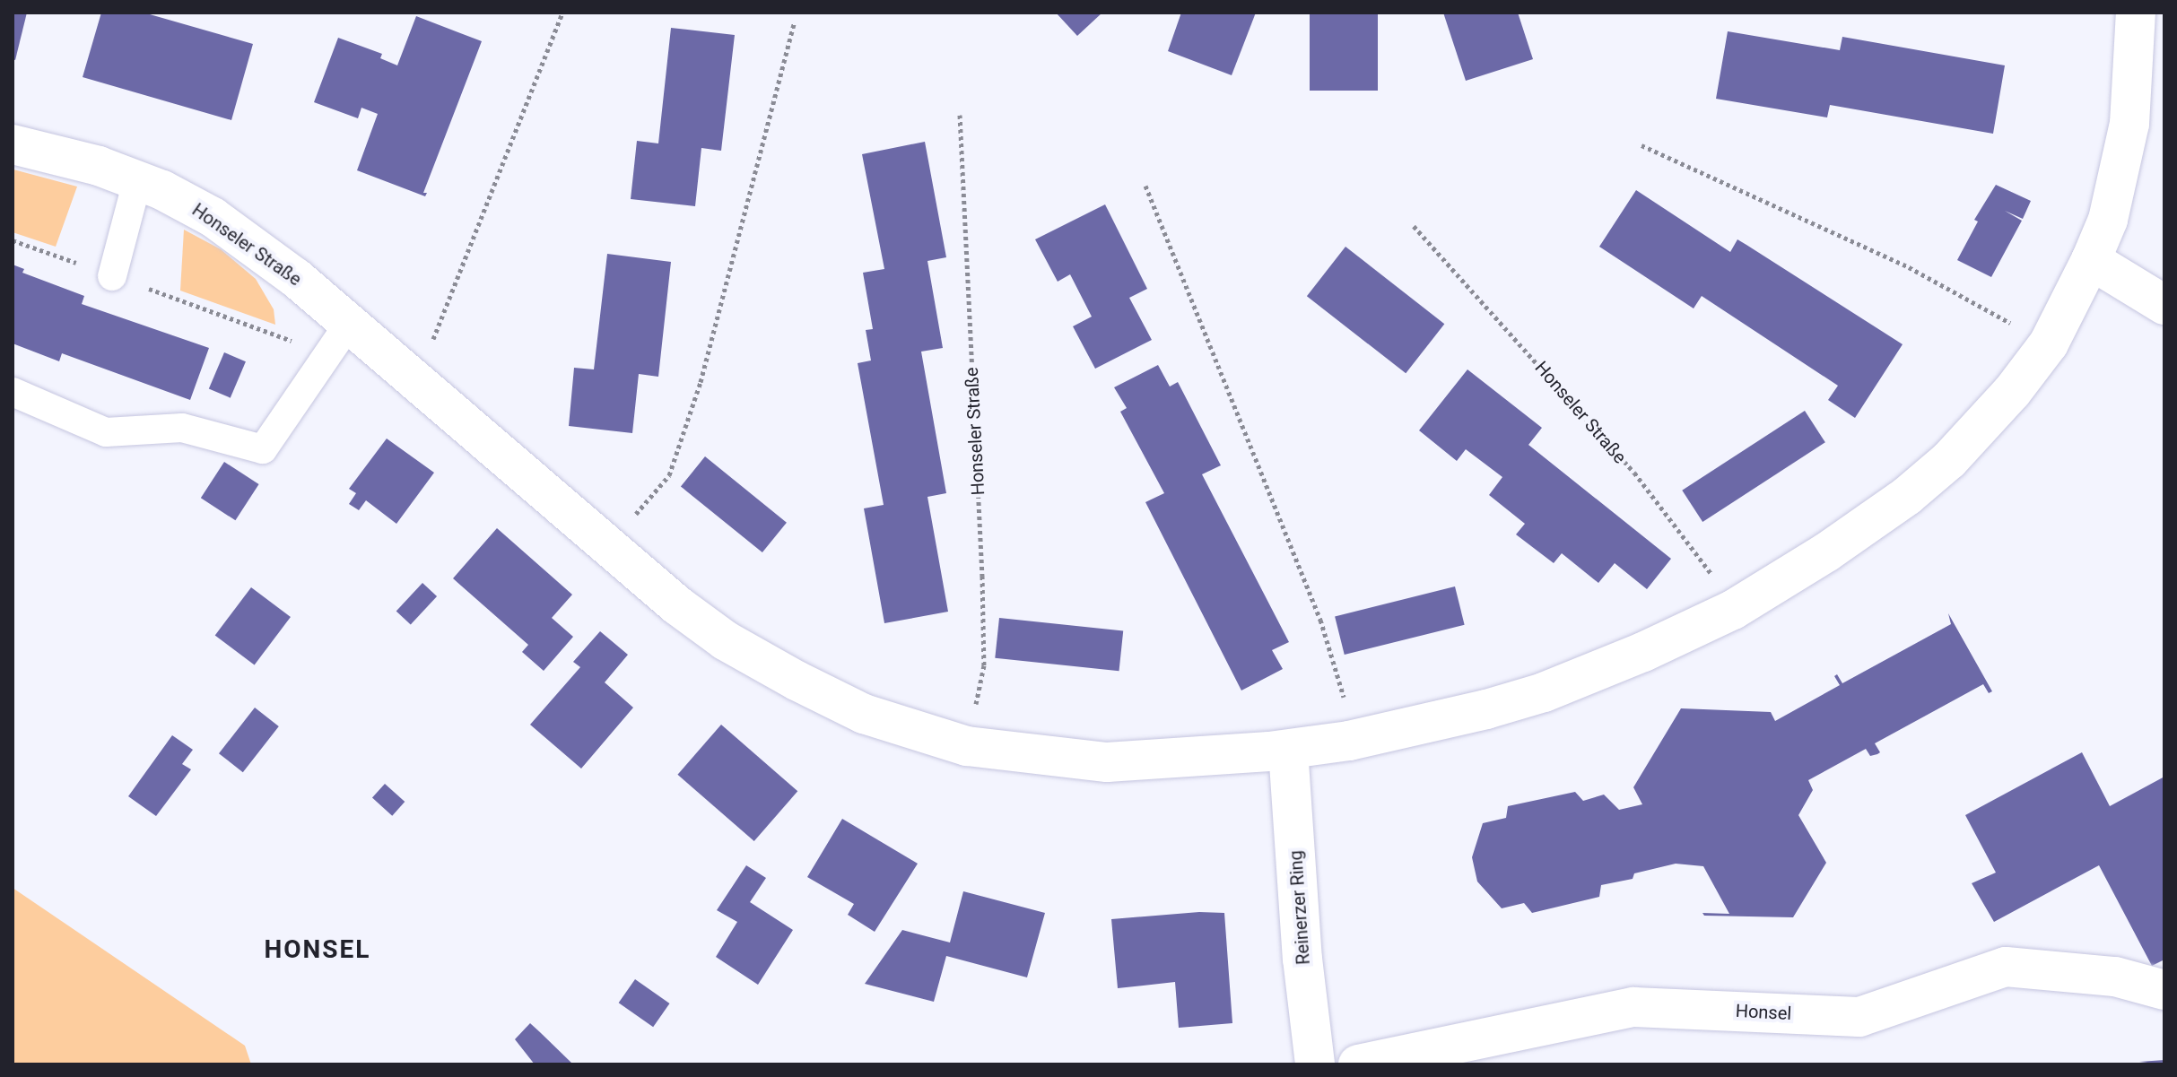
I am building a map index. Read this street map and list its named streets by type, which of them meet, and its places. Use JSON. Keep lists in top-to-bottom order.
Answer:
{
  "streets": {
    "street": ["Honseler Straße", "Reinerzer Ring", "Honsel"]
  },
  "crossings": [
    ["Honseler Straße", "Reinerzer Ring"]
  ],
  "districts": ["HONSEL"]
}
